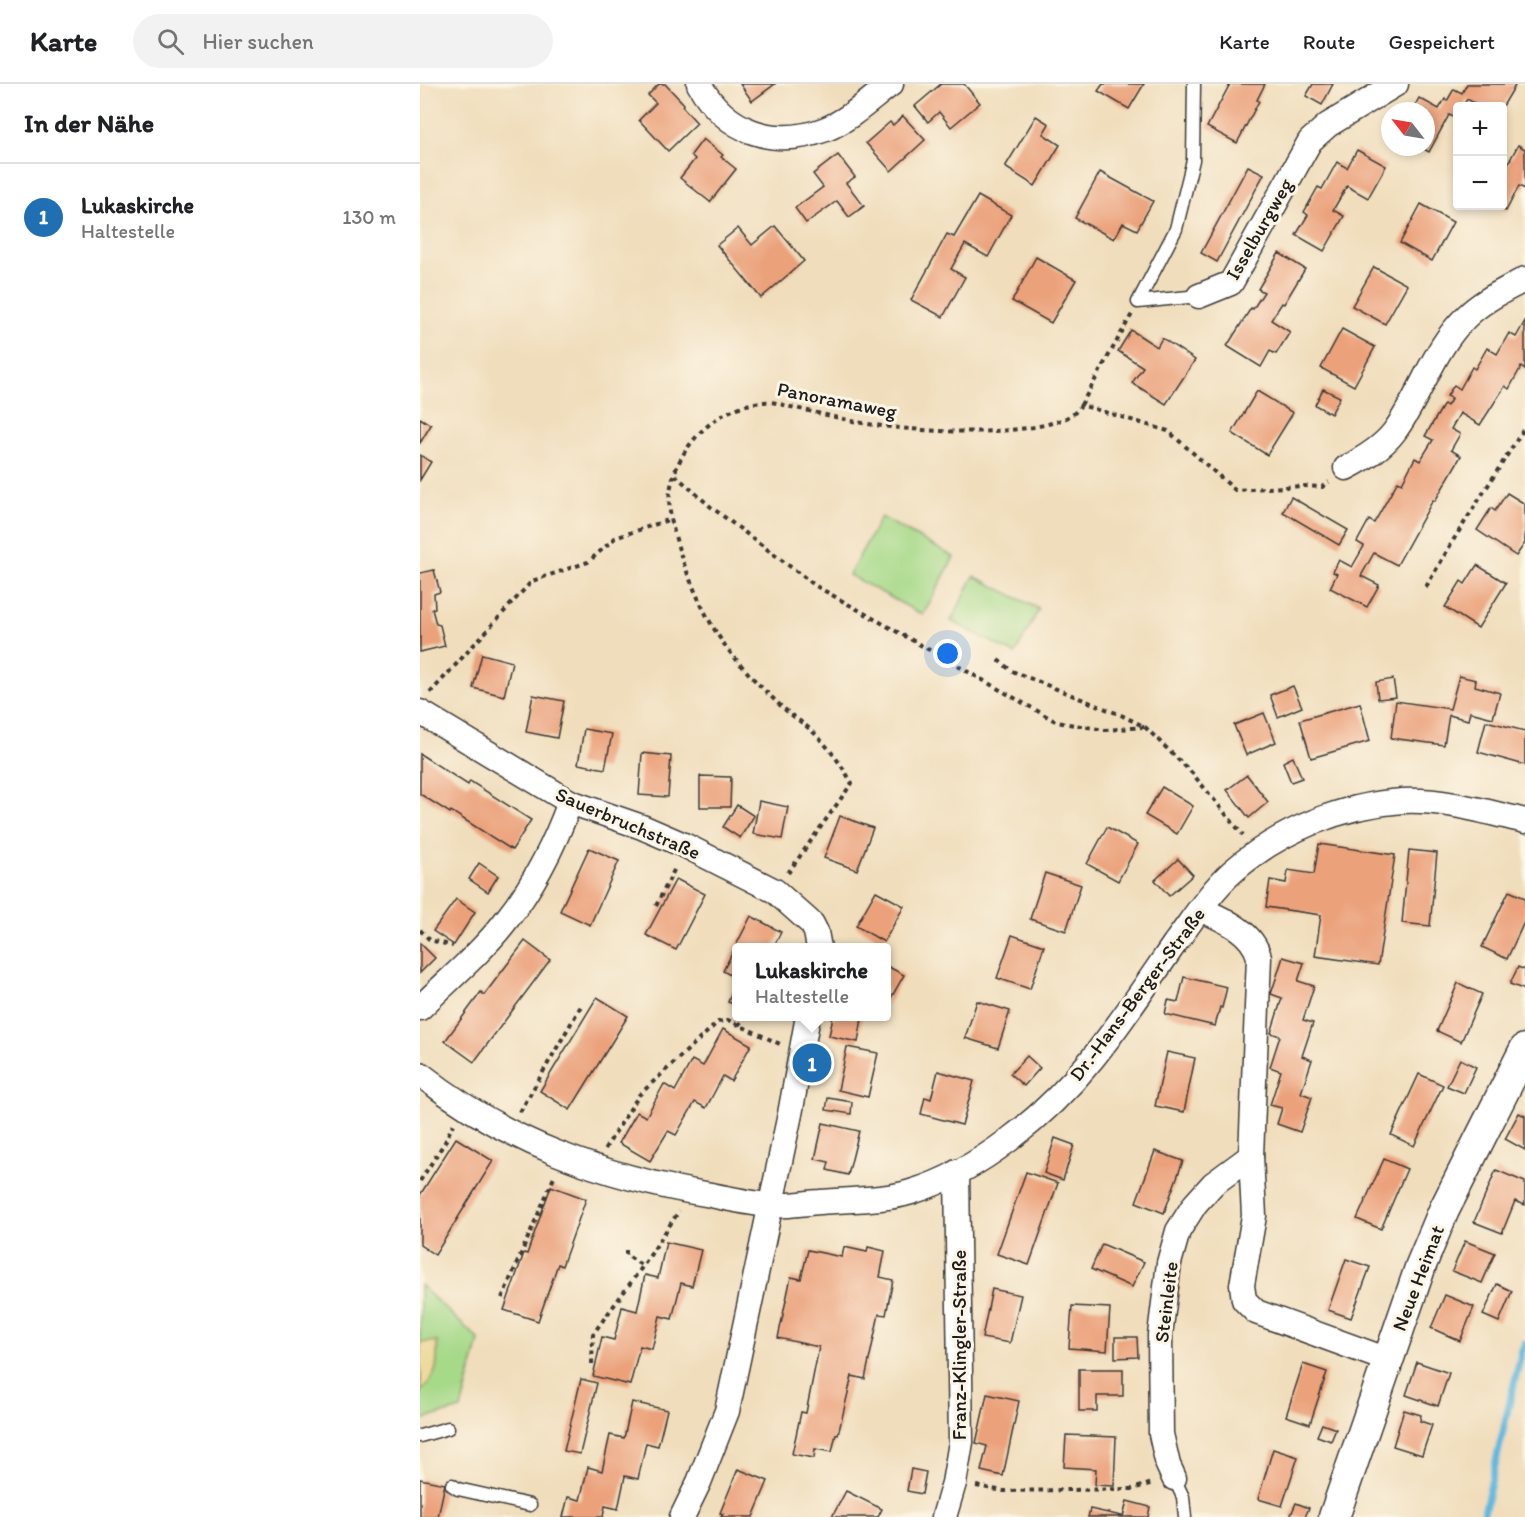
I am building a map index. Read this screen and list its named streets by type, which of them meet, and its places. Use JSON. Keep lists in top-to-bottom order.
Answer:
{
  "streets": {
    "street": [
      "Isselburgweg",
      "Sauerbruchstraße",
      "Dr.-Hans-Berger-Straße",
      "Neue Heimat",
      "Steinleite",
      "Franz-Klingler-Straße"
    ],
    "path": ["Panoramaweg"]
  },
  "crossings": [
    ["Panoramaweg", "Sauerbruchstraße"],
    ["Dr.-Hans-Berger-Straße", "Franz-Klingler-Straße"]
  ],
  "north": "top left",
  "page": {
    "header": "Karte",
    "search": "Hier suchen",
    "nav": ["Karte", "Route", "Gespeichert"],
    "heading": "In der Nähe",
    "map_buttons": ["+", "−"],
    "list": [
      {
        "mark": "1",
        "name": "Lukaskirche",
        "note": "Haltestelle",
        "value": "130 m"
      }
    ],
    "popup": ["Lukaskirche", "Haltestelle"],
    "pins": "1"
  }
}
